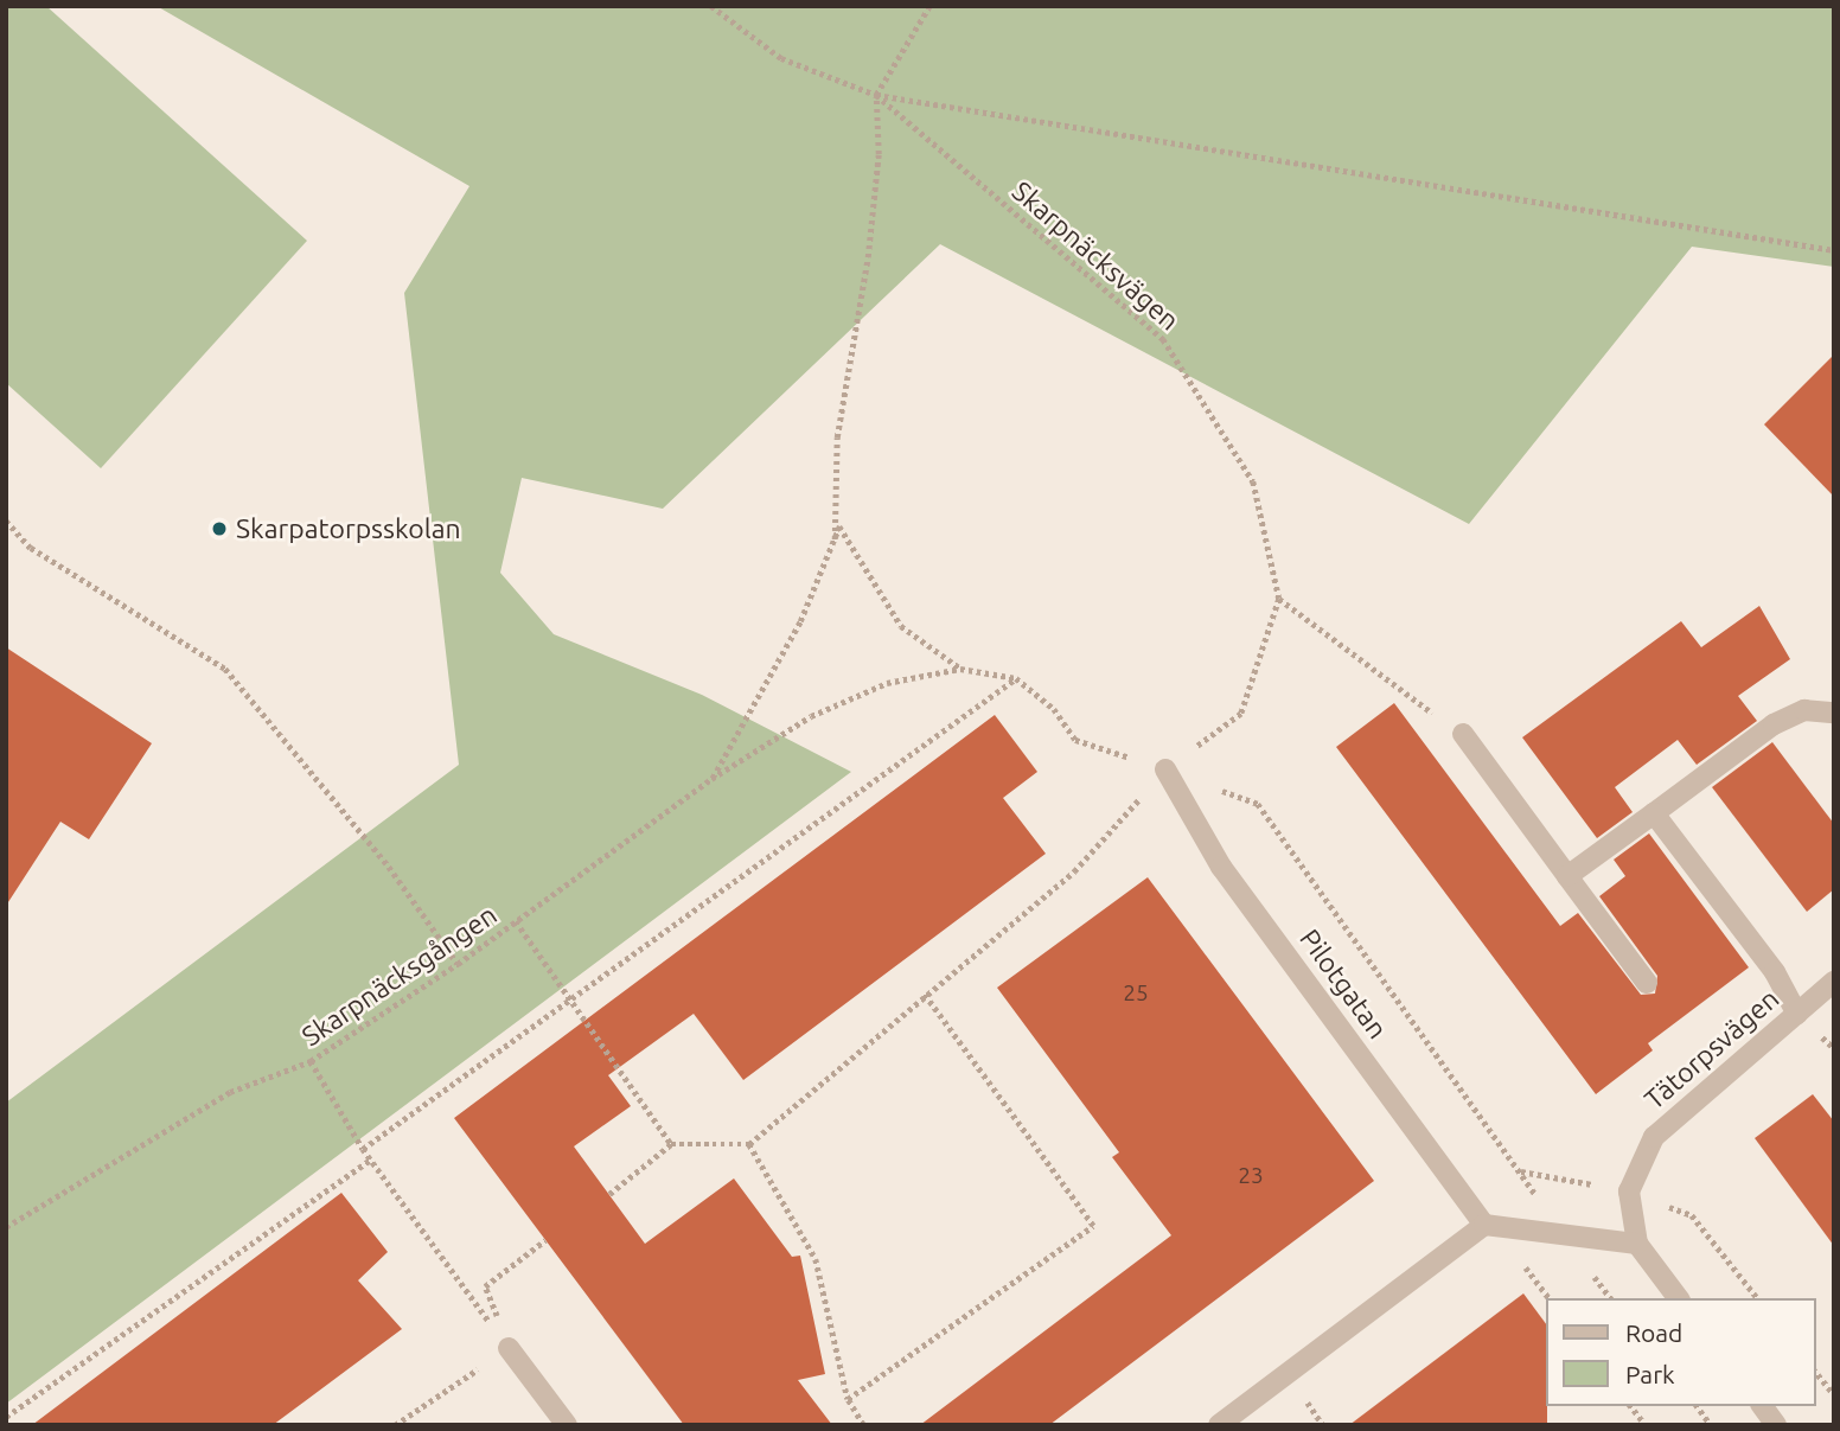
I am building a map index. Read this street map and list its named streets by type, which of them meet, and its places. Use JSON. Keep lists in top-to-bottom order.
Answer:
{
  "streets": {
    "street": ["Pilotgatan", "Tätorpsvägen"],
    "path": ["Skarpnäcksvägen", "Skarpnäcksgången"]
  },
  "places": ["Skarpatorpsskolan"],
  "house_numbers": ["25", "23"],
  "legend": ["Road", "Park"]
}
